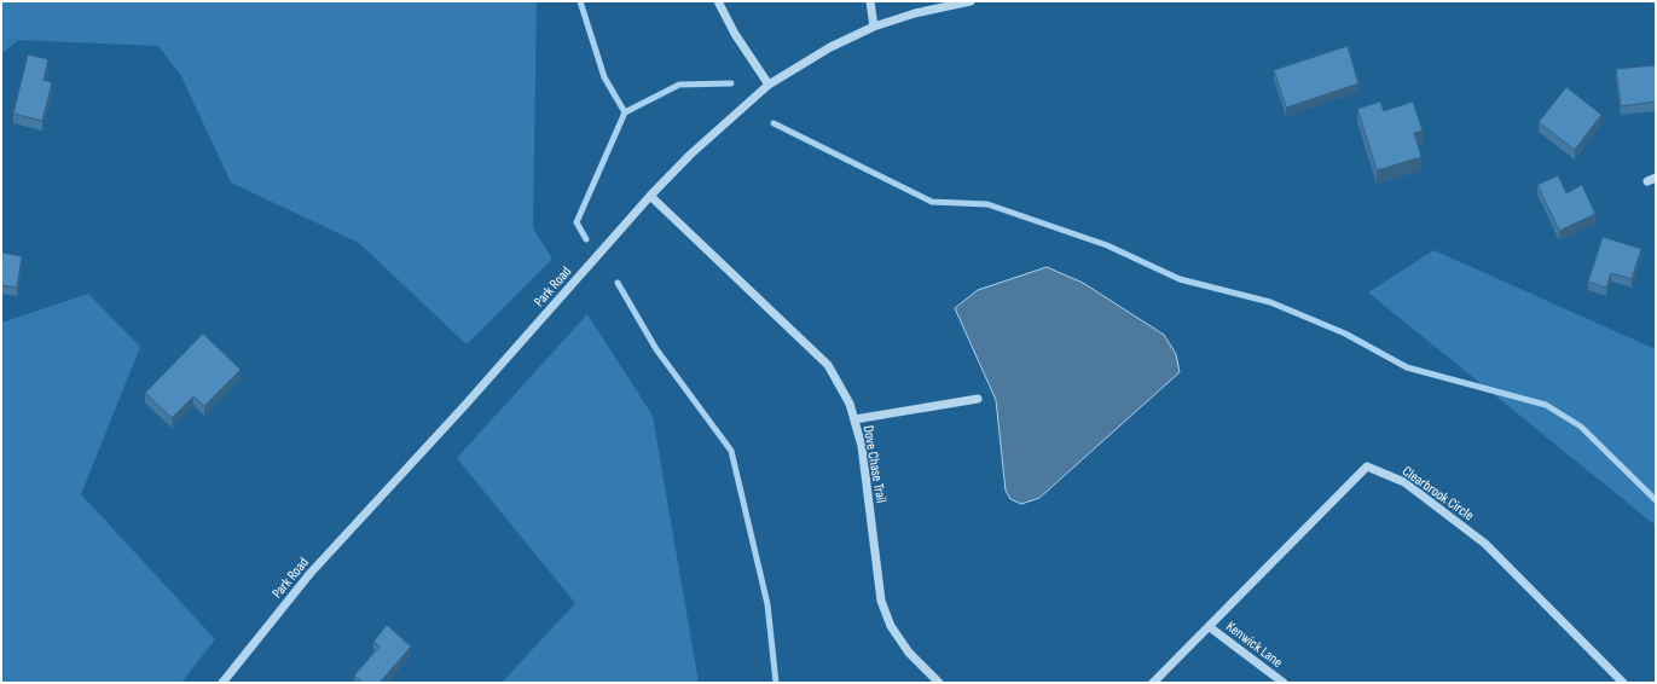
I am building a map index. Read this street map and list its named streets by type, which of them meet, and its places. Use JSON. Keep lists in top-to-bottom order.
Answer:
{
  "streets": {
    "street": [
      "Park Road",
      "Dove Chase Trail",
      "Clearbrook Circle",
      "Kenwick Lane"
    ]
  },
  "crossings": [
    ["Park Road", "Dove Chase Trail"],
    ["Clearbrook Circle", "Kenwick Lane"]
  ]
}
